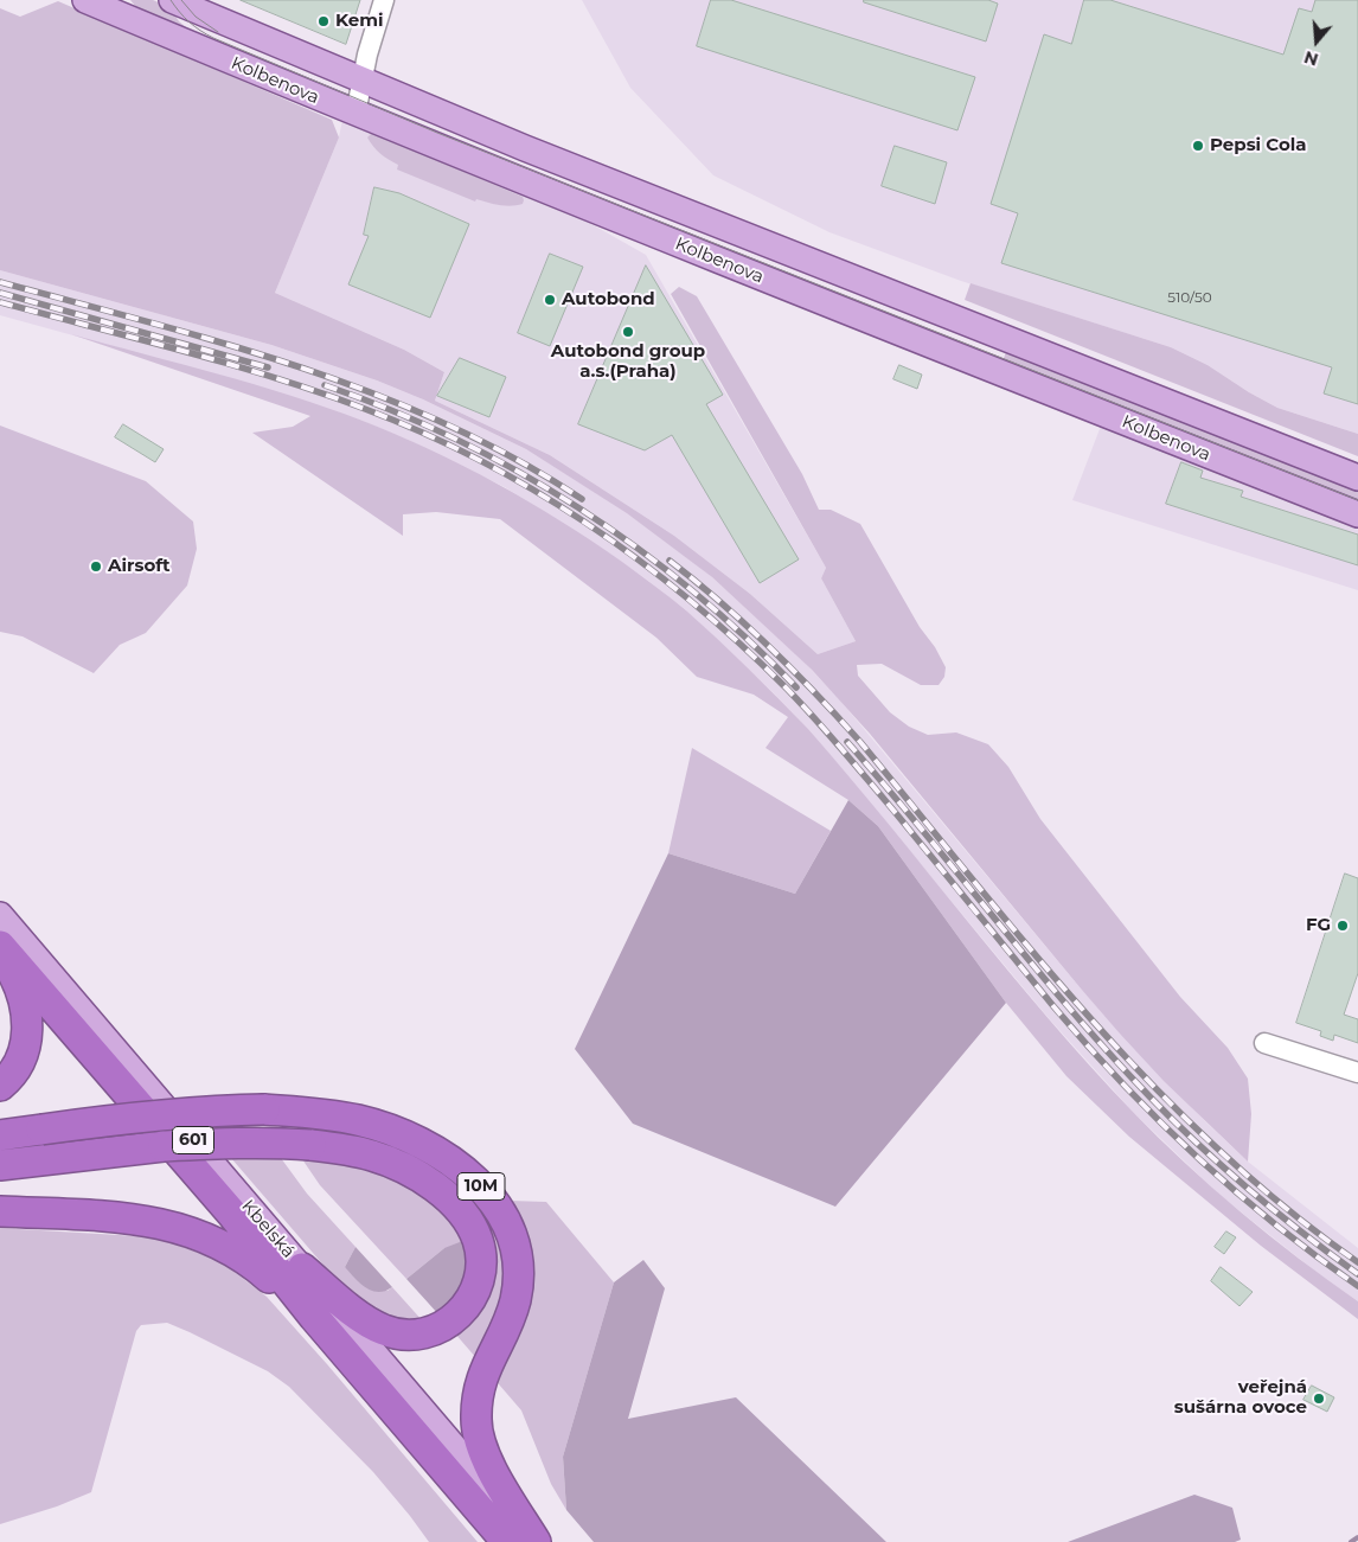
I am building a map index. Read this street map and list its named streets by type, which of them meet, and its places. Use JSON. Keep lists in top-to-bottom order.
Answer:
{
  "streets": {
    "highway": ["601", "10M", "Kbelská"],
    "main road": ["Kolbenova"]
  },
  "crossings": [
    ["10M", "Kbelská"]
  ],
  "places": [
    "Kemi",
    "Pepsi Cola",
    "Autobond",
    "Autobond group a.s.(Praha)",
    "Airsoft",
    "FG",
    "veřejná sušárna ovoce"
  ],
  "house_numbers": ["510/50"],
  "north": "bottom"
}
